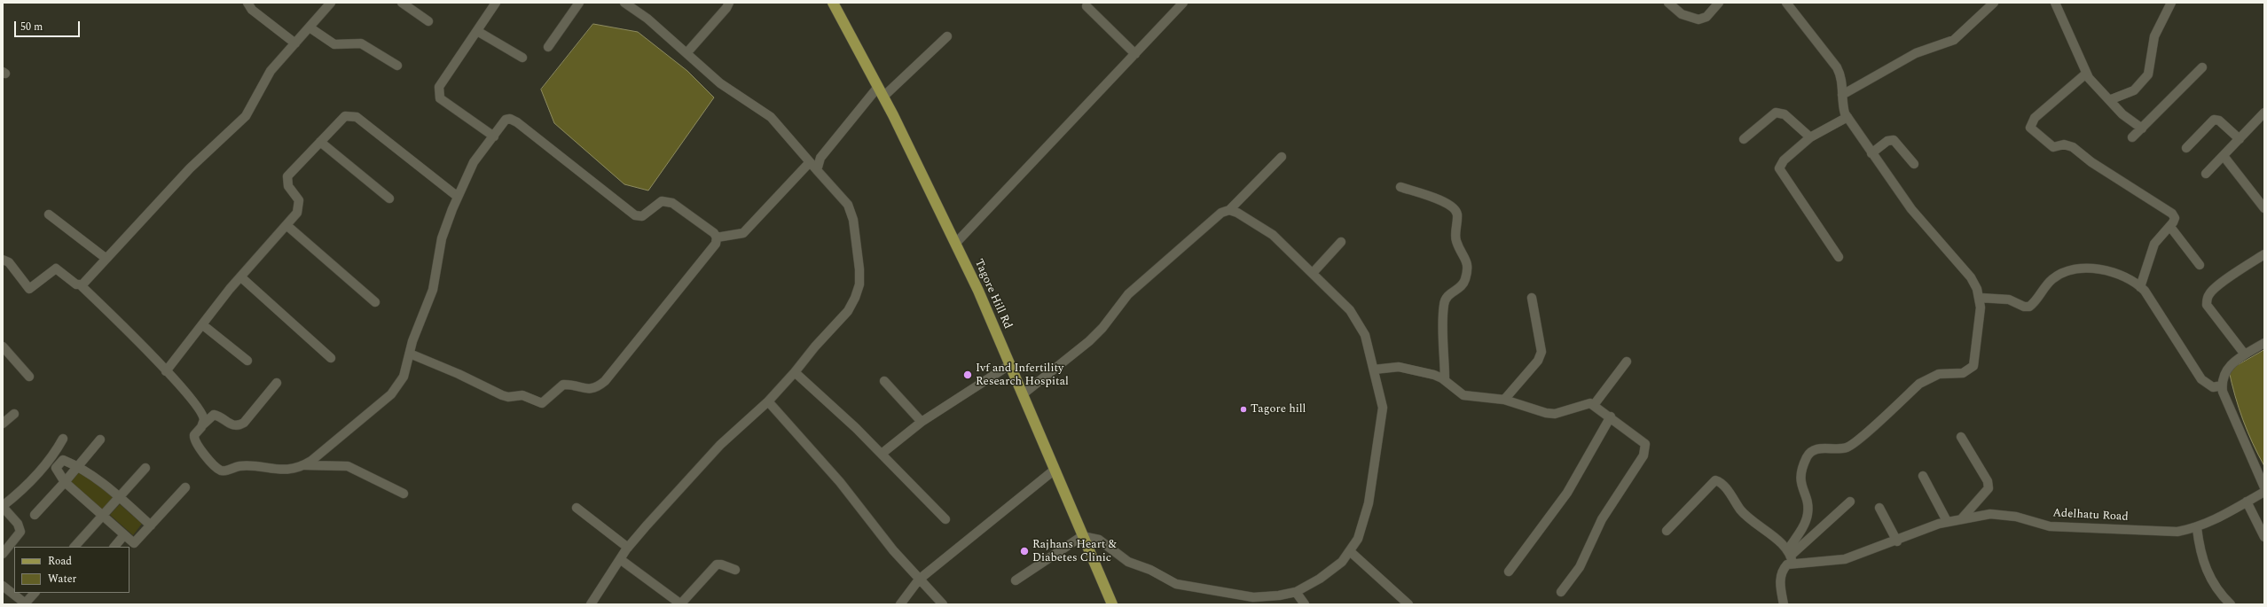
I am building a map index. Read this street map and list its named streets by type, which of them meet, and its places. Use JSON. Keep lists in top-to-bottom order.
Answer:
{
  "streets": {
    "main road": ["Tagore Hill Rd"],
    "street": ["Adelhatu Road"]
  },
  "places": ["Ivf and Infertility Research Hospital", "Tagore hill", "Rajhans Heart & Diabetes Clinic"],
  "legend": ["Road", "Water"],
  "scale_bar": "50 m"
}
